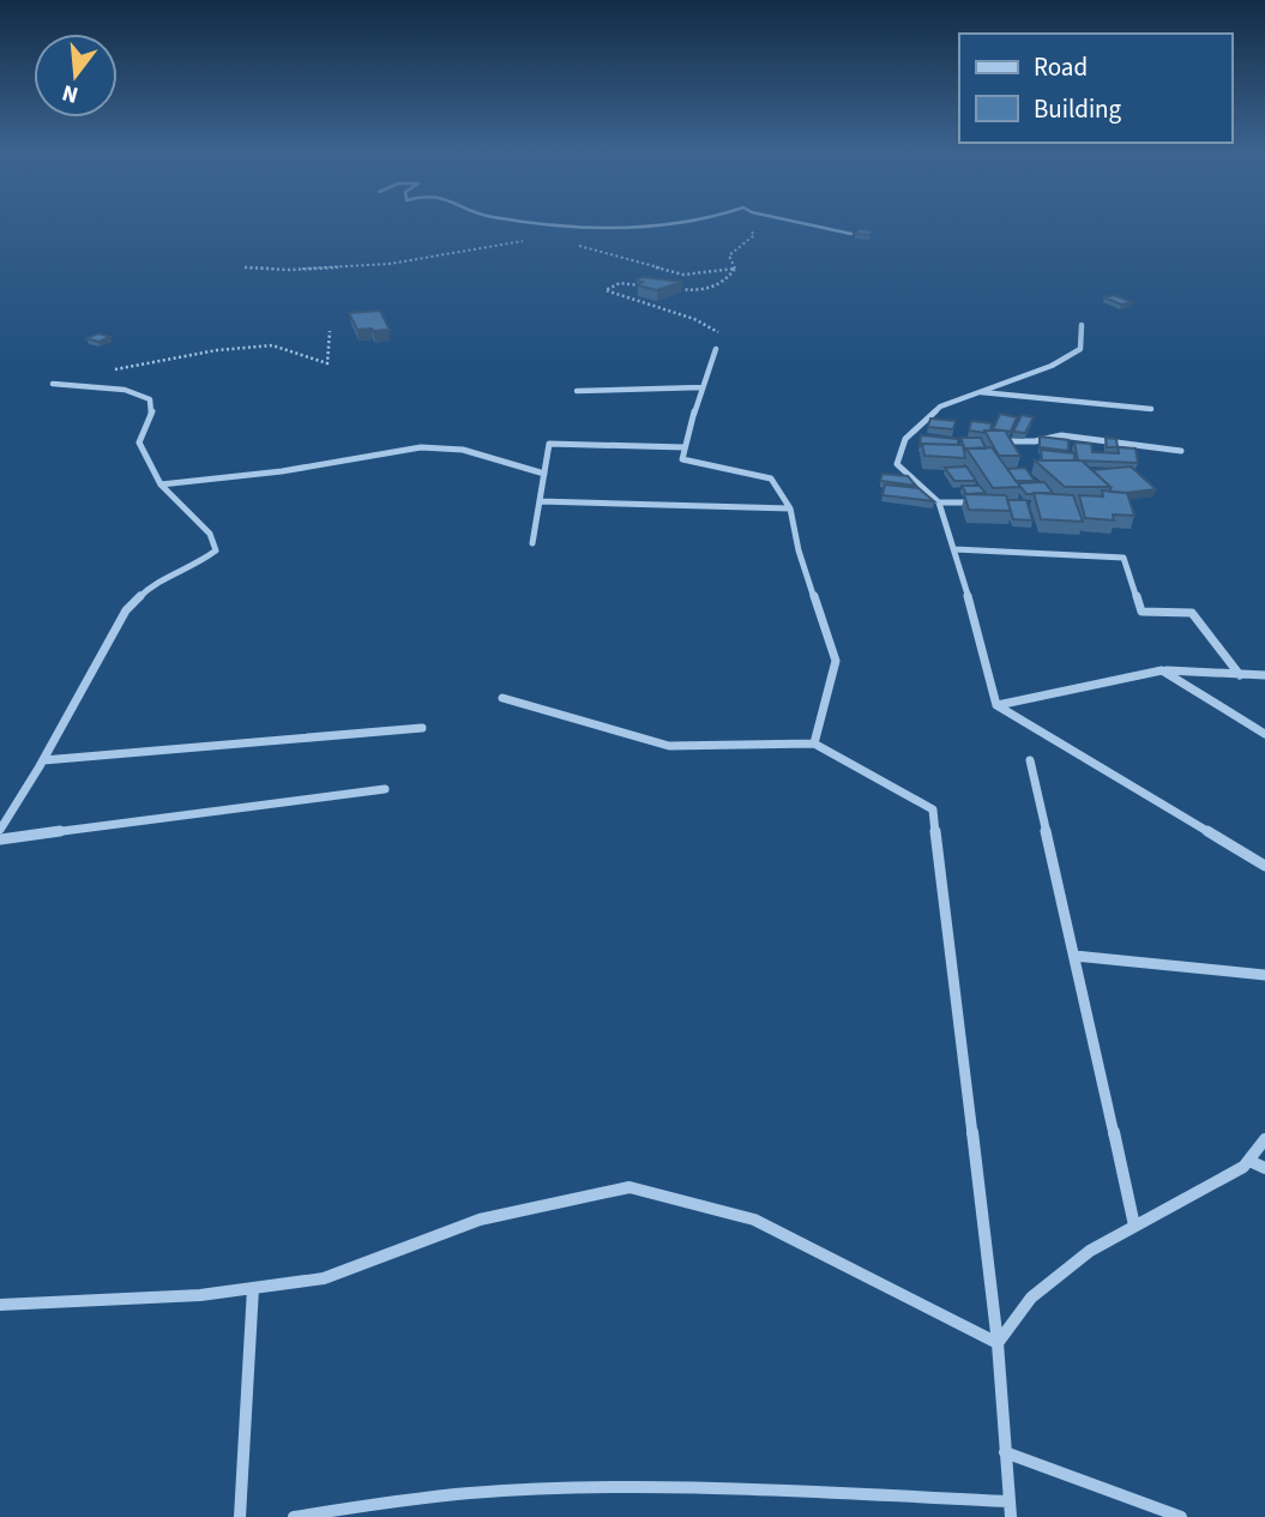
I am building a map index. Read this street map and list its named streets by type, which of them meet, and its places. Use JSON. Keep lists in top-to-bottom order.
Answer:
{
  "legend": ["Road", "Building"],
  "north": "bottom"
}
